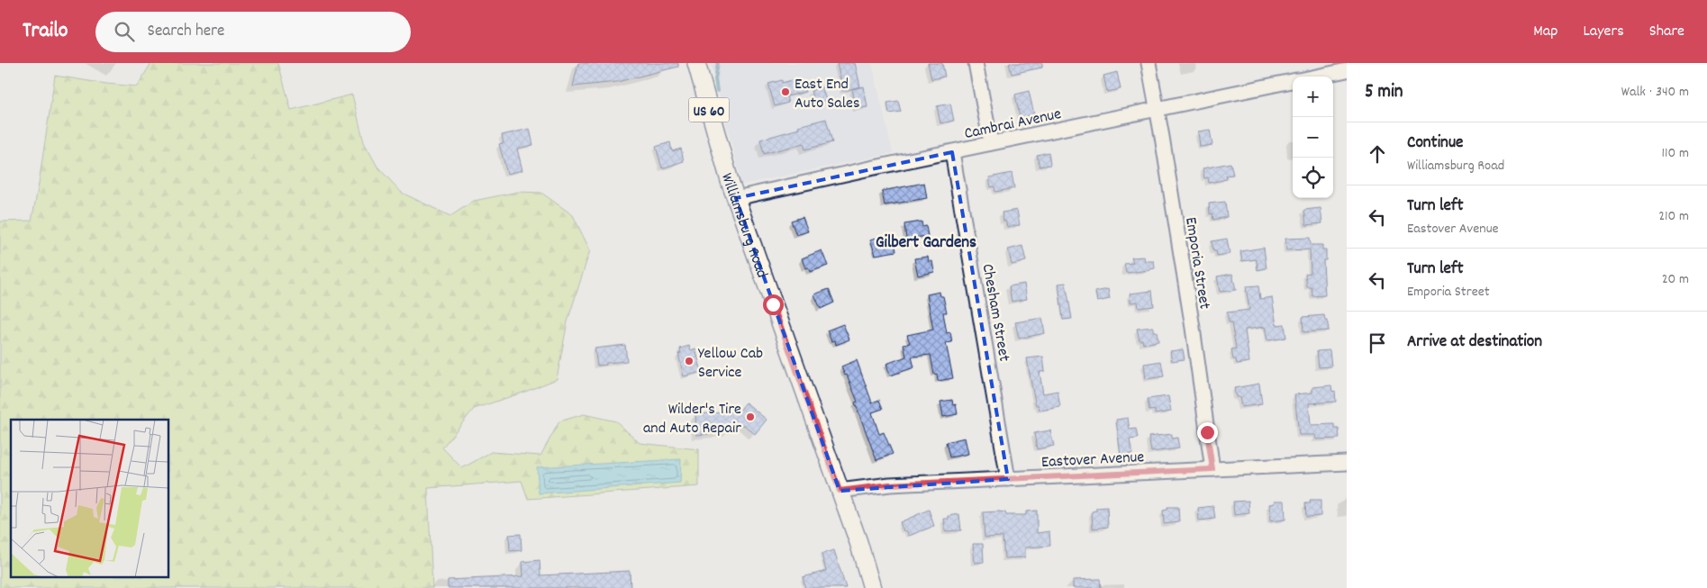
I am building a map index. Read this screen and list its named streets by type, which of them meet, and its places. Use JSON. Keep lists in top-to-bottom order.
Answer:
{
  "streets": {
    "main road": ["US 60", "Williamsburg Road"],
    "street": [
      "Cambrai Avenue",
      "Emporia Street",
      "Chesham Street",
      "Eastover Avenue"
    ]
  },
  "crossings": [
    ["Cambrai Avenue", "Williamsburg Road"],
    ["Cambrai Avenue", "Emporia Street"],
    ["Cambrai Avenue", "Chesham Street"],
    ["Williamsburg Road", "Eastover Avenue"],
    ["Emporia Street", "Eastover Avenue"],
    ["Chesham Street", "Eastover Avenue"]
  ],
  "districts": ["Gilbert Gardens"],
  "places": ["East End Auto Sales", "Yellow Cab Service", "Wilder's Tire and Auto Repair"],
  "page": {
    "header": "Trailo",
    "search": "Search here",
    "nav": ["Map", "Layers", "Share"],
    "heading": ["5 min", "Walk · 340 m"],
    "map_buttons": ["+", "−"],
    "list": [
      ["Continue", "Williamsburg Road", "110 m"],
      ["Turn left", "Eastover Avenue", "210 m"],
      ["Turn left", "Emporia Street", "20 m"],
      "Arrive at destination"
    ]
  }
}
